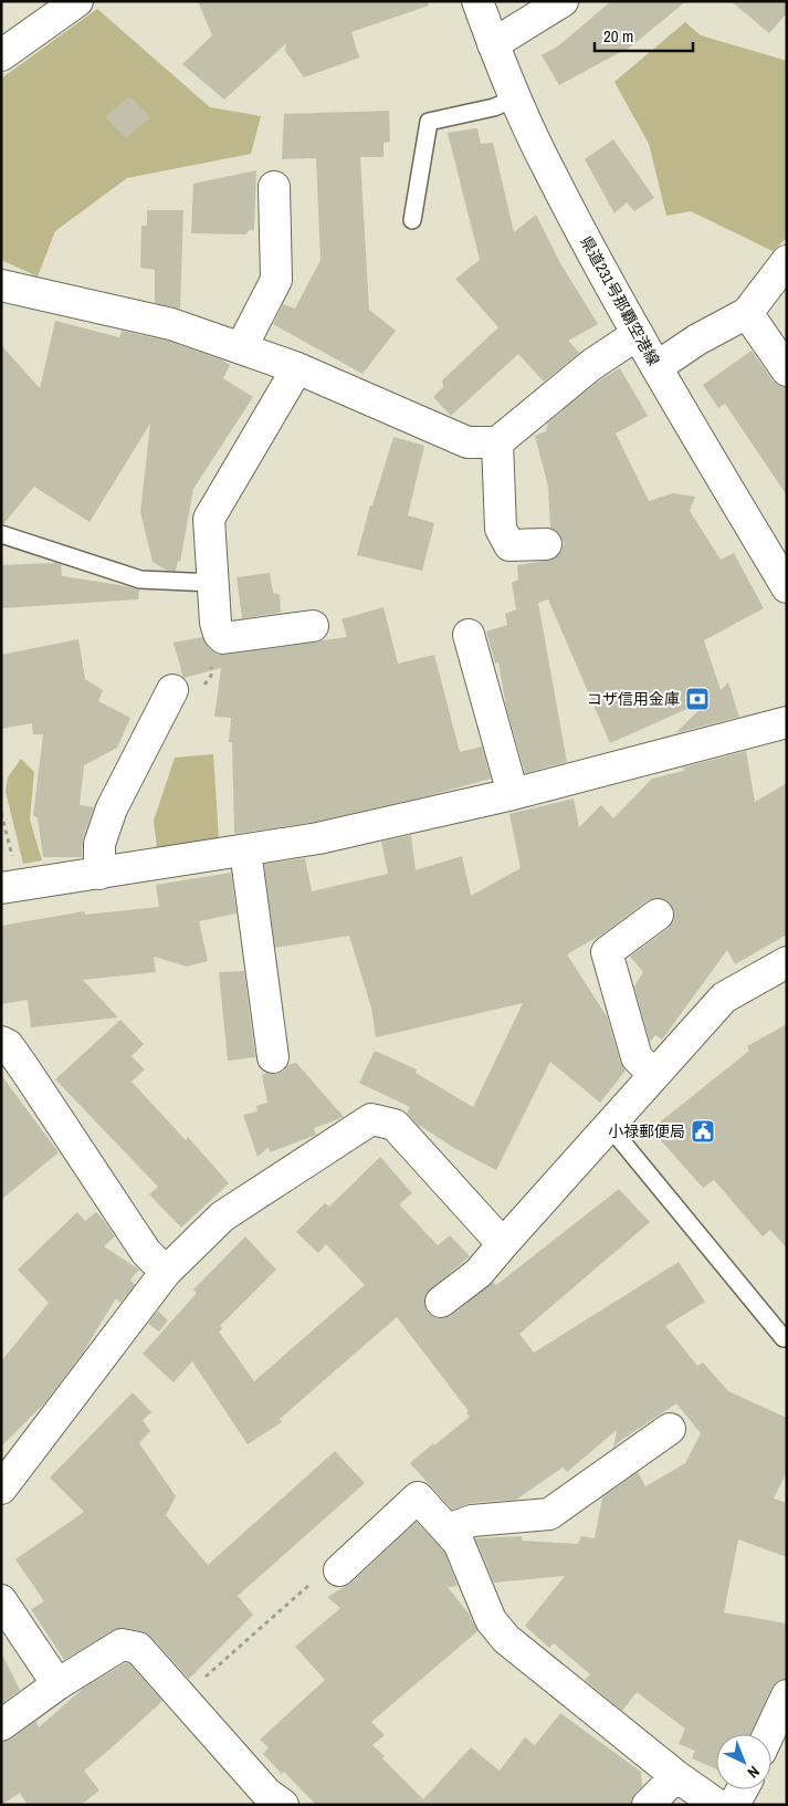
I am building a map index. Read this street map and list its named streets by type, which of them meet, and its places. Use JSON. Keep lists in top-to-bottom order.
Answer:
{
  "streets": {
    "street": ["県道231号那覇空港線"]
  },
  "places": {
    "bank": ["コザ信用金庫"],
    "public building": ["小禄郵便局"]
  },
  "scale_bar": "20 m",
  "north": "bottom right"
}
